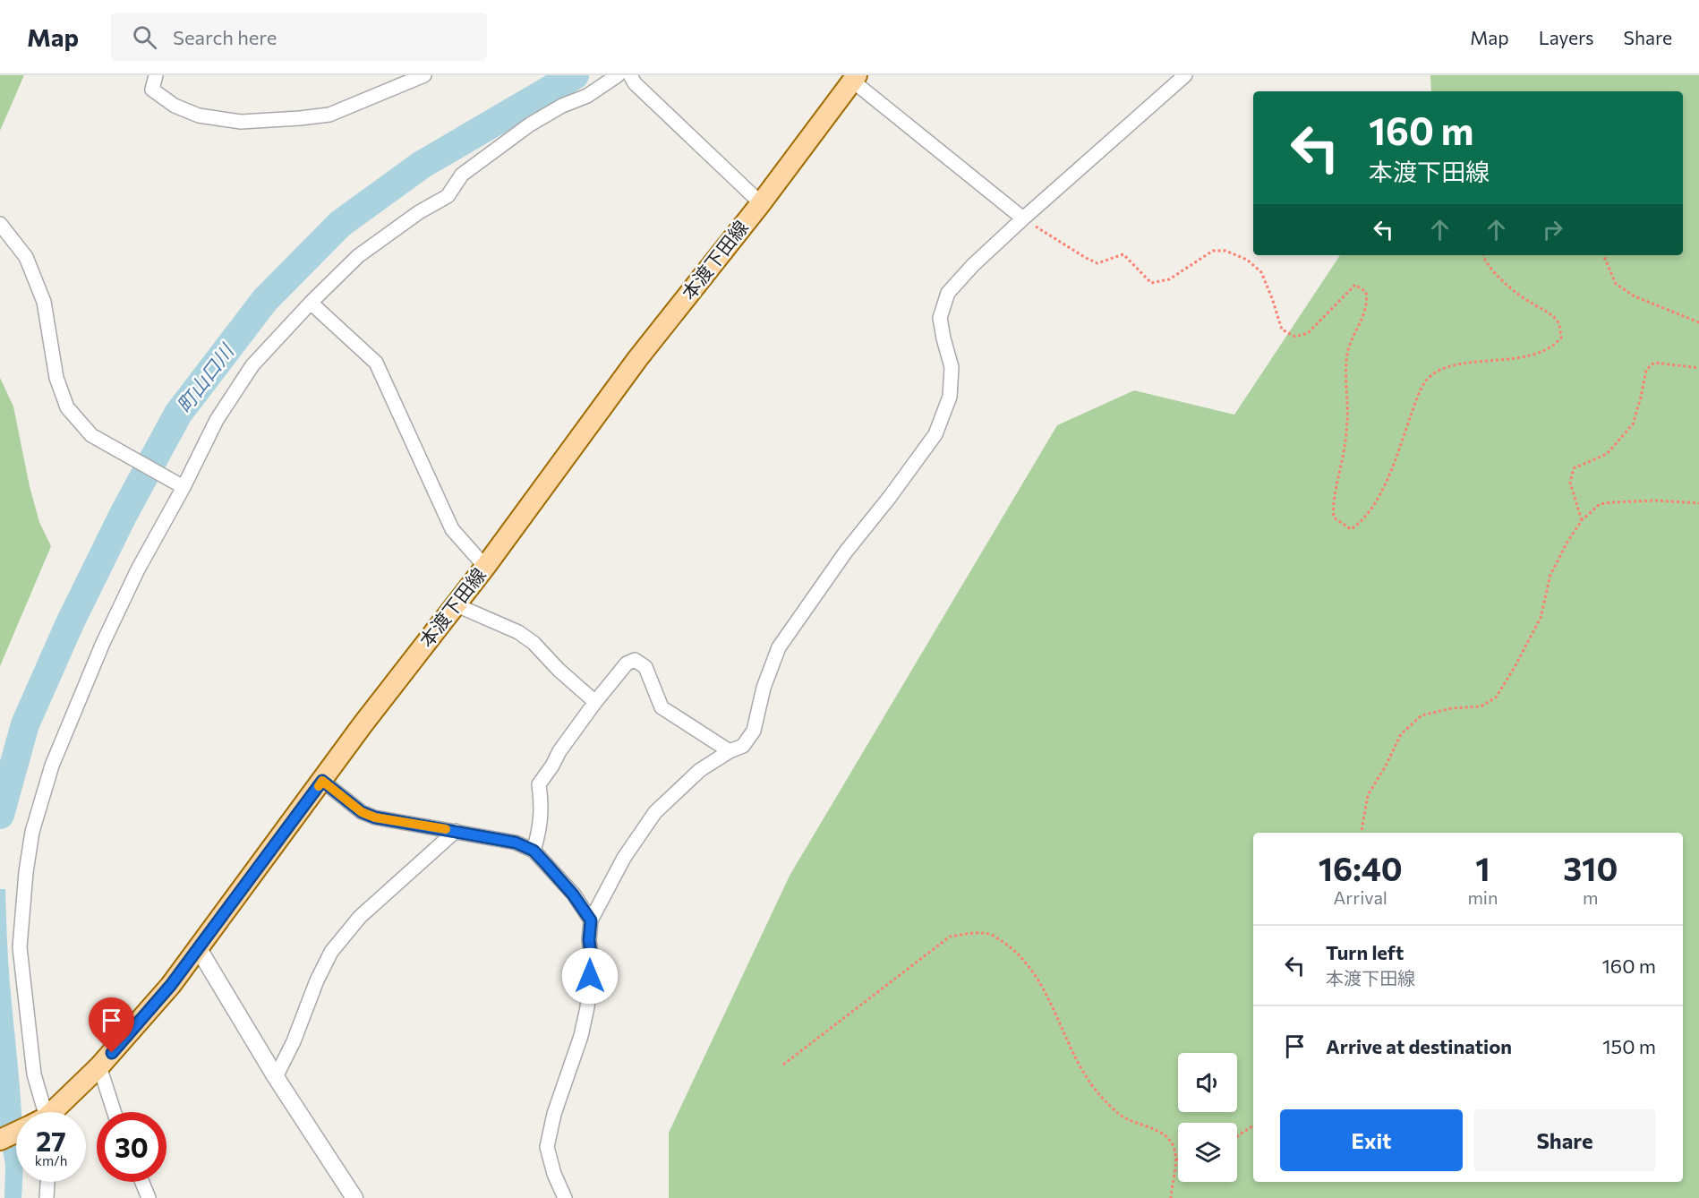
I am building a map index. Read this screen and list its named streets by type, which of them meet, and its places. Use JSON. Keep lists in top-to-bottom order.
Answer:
{
  "streets": {
    "main road": ["本渡下田線"]
  },
  "water": ["町山口川"],
  "page": {
    "header": "Map",
    "search": "Search here",
    "nav": ["Map", "Layers", "Share"],
    "turn": ["160 m", "本渡下田線"],
    "eta": [
      "16:40",
      "Arrival",
      "1",
      "min",
      "310",
      "m"
    ],
    "list": [
      {
        "name": "Turn left",
        "note": "本渡下田線",
        "value": "160 m"
      },
      {
        "name": "Arrive at destination",
        "value": "150 m"
      }
    ],
    "buttons": ["Exit", "Share"],
    "speed": "27 km/h",
    "limit": "30"
  }
}
